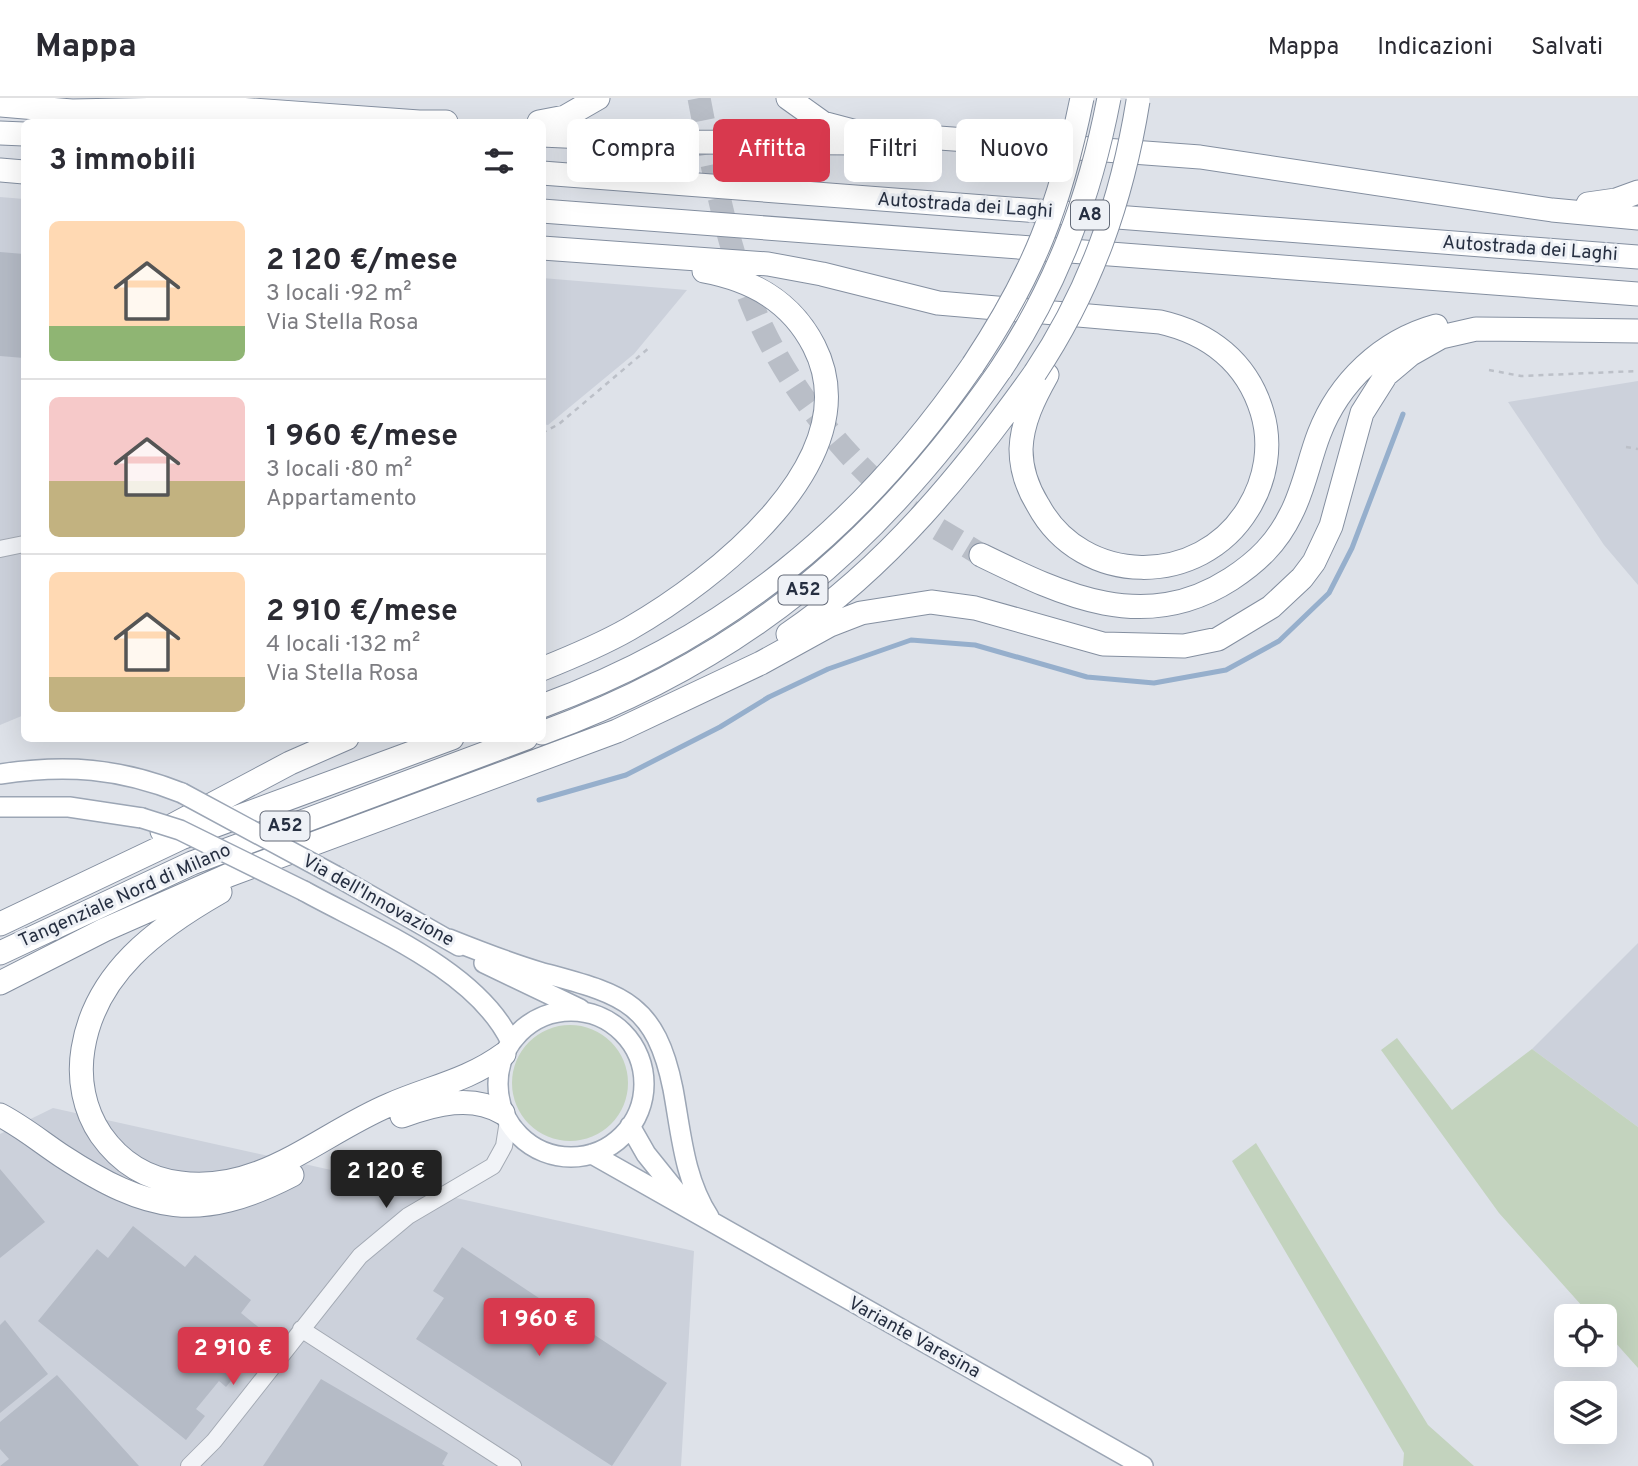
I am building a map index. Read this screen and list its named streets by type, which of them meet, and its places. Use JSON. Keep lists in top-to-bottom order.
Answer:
{
  "streets": {
    "highway": [
      "Autostrada dei Laghi",
      "A8",
      "A52",
      "Tangenziale Nord di Milano"
    ],
    "main road": ["Via dell'Innovazione", "Variante Varesina"]
  },
  "crossings": [
    ["Via dell'Innovazione", "Variante Varesina"]
  ],
  "page": {
    "header": "Mappa",
    "nav": ["Mappa", "Indicazioni", "Salvati"],
    "chip": [
      "Compra",
      "Affitta",
      "Filtri",
      "Nuovo"
    ],
    "heading": "3 immobili",
    "list": [
      {
        "name": "2 120 €/mese",
        "note": "3 locali · 92 m² · Via Stella Rosa"
      },
      {
        "name": "1 960 €/mese",
        "note": "3 locali · 80 m² · Appartamento"
      },
      {
        "name": "2 910 €/mese",
        "note": "4 locali · 132 m² · Via Stella Rosa"
      }
    ],
    "price": ["2 120 €", "1 960 €", "2 910 €"]
  }
}
